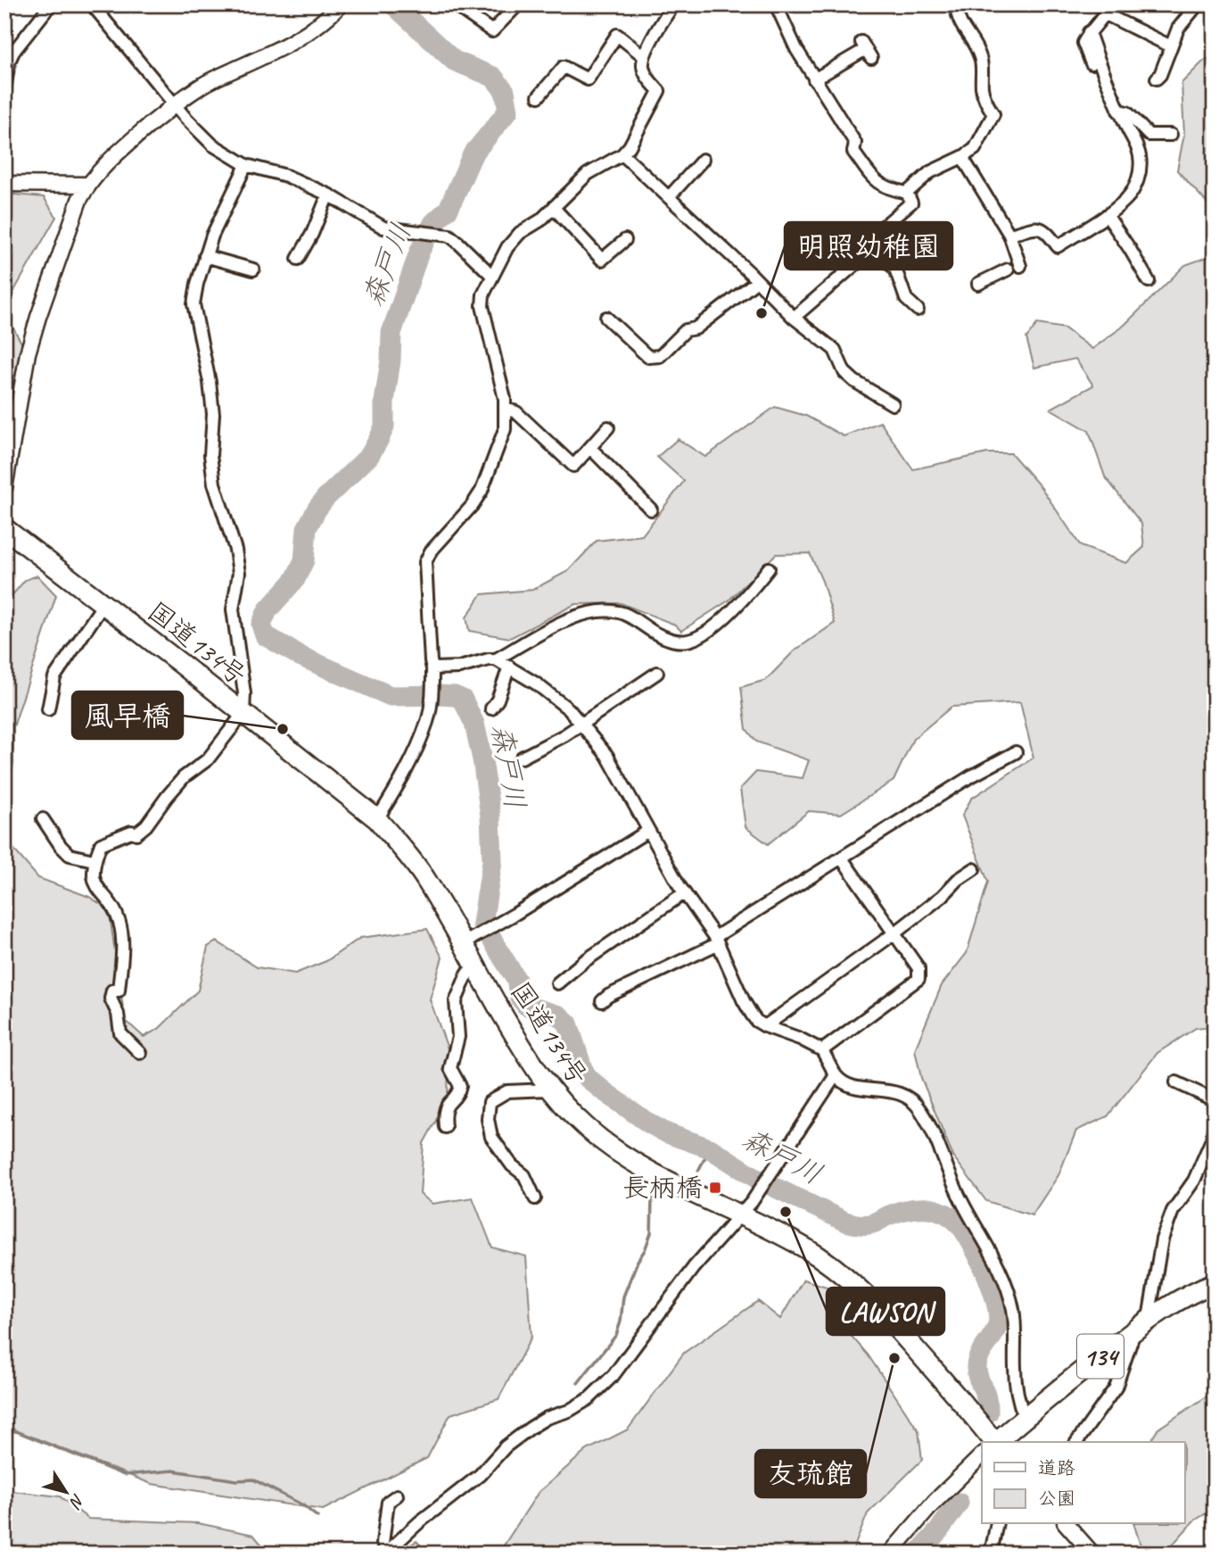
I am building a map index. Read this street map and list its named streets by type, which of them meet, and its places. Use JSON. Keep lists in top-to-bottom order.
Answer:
{
  "streets": {
    "highway": ["国道134号", "134"]
  },
  "water": ["森戸川"],
  "places": {
    "other": [
      "明照幼稚園",
      "風早橋",
      "LAWSON",
      "友琉館"
    ],
    "transit": ["長柄橋"]
  },
  "legend": ["道路", "公園"],
  "north": "bottom right"
}
